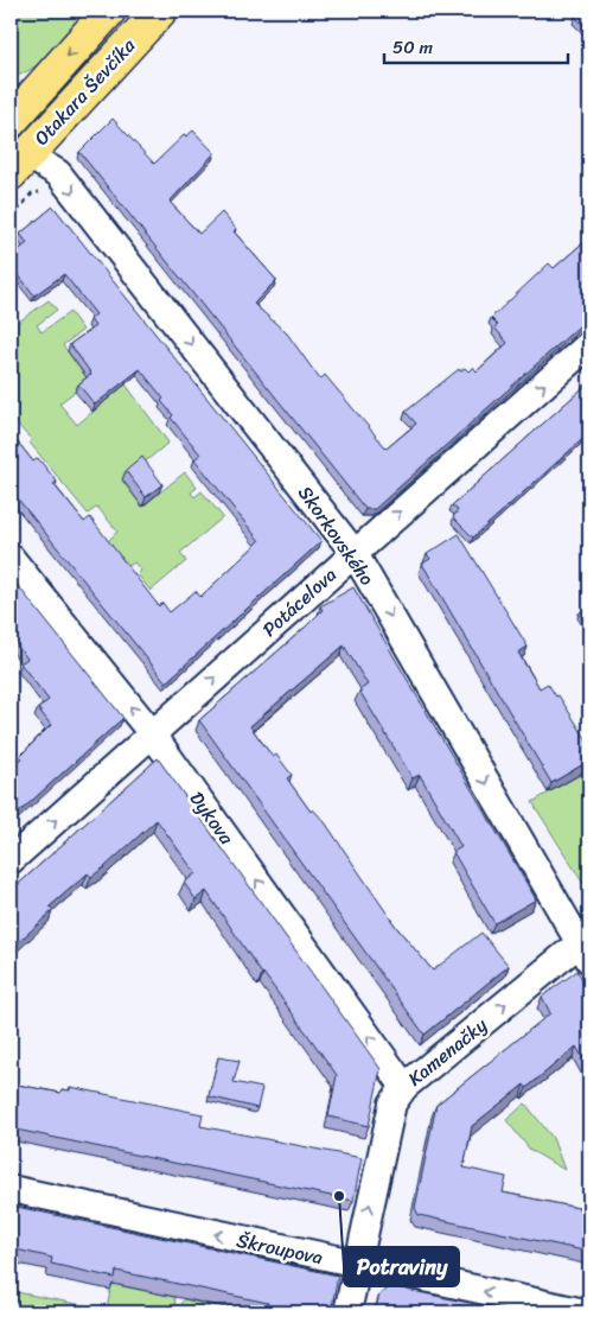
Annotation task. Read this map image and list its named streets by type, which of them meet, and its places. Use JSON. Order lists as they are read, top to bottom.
{
  "streets": {
    "main road": ["Otakara Ševčíka"],
    "street": [
      "Skorkovského",
      "Potácelova",
      "Dykova",
      "Kamenačky",
      "Škroupova"
    ]
  },
  "crossings": [
    ["Otakara Ševčíka", "Skorkovského"],
    ["Skorkovského", "Potácelova"],
    ["Skorkovského", "Kamenačky"],
    ["Potácelova", "Dykova"],
    ["Dykova", "Kamenačky"],
    ["Kamenačky", "Škroupova"]
  ],
  "one_way": [
    "Skorkovského",
    "Potácelova",
    "Dykova",
    "Kamenačky",
    "Škroupova"
  ],
  "places": ["Potraviny"],
  "scale_bar": "50 m"
}
